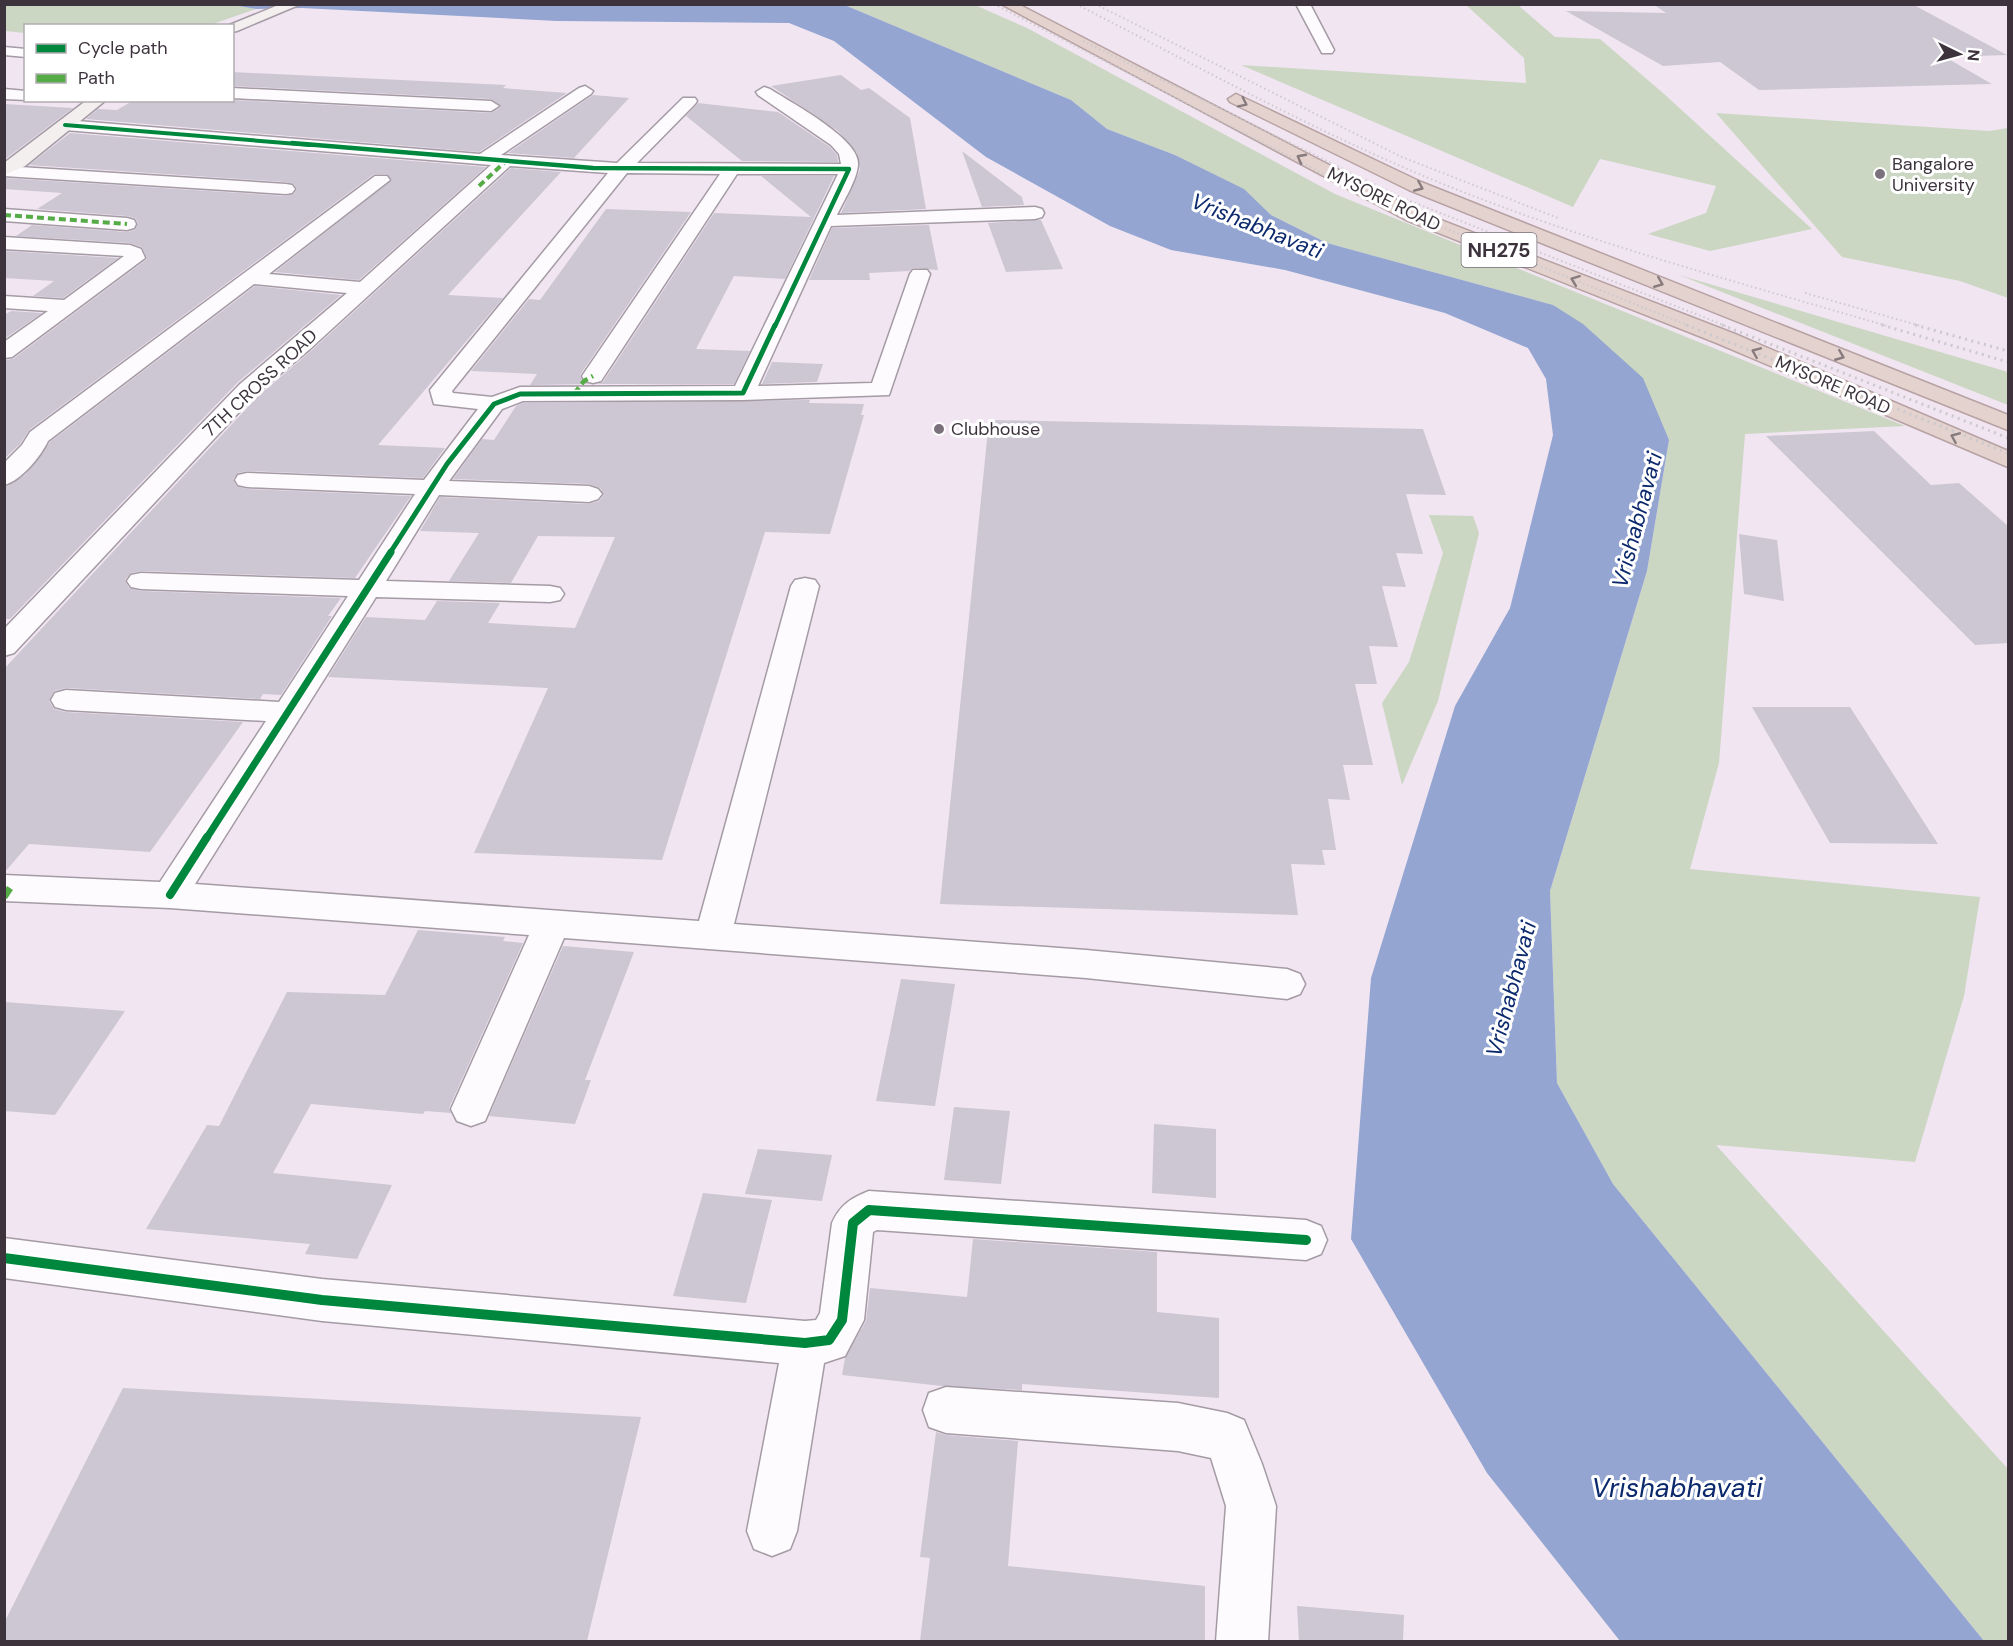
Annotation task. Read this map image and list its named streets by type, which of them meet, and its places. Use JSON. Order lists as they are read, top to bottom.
{
  "streets": {
    "highway": ["MYSORE ROAD", "NH275"],
    "street": ["7TH CROSS ROAD"]
  },
  "water": ["Vrishabhavati"],
  "places": ["Bangalore University", "Clubhouse"],
  "legend": ["Cycle path", "Path"],
  "north": "right"
}
